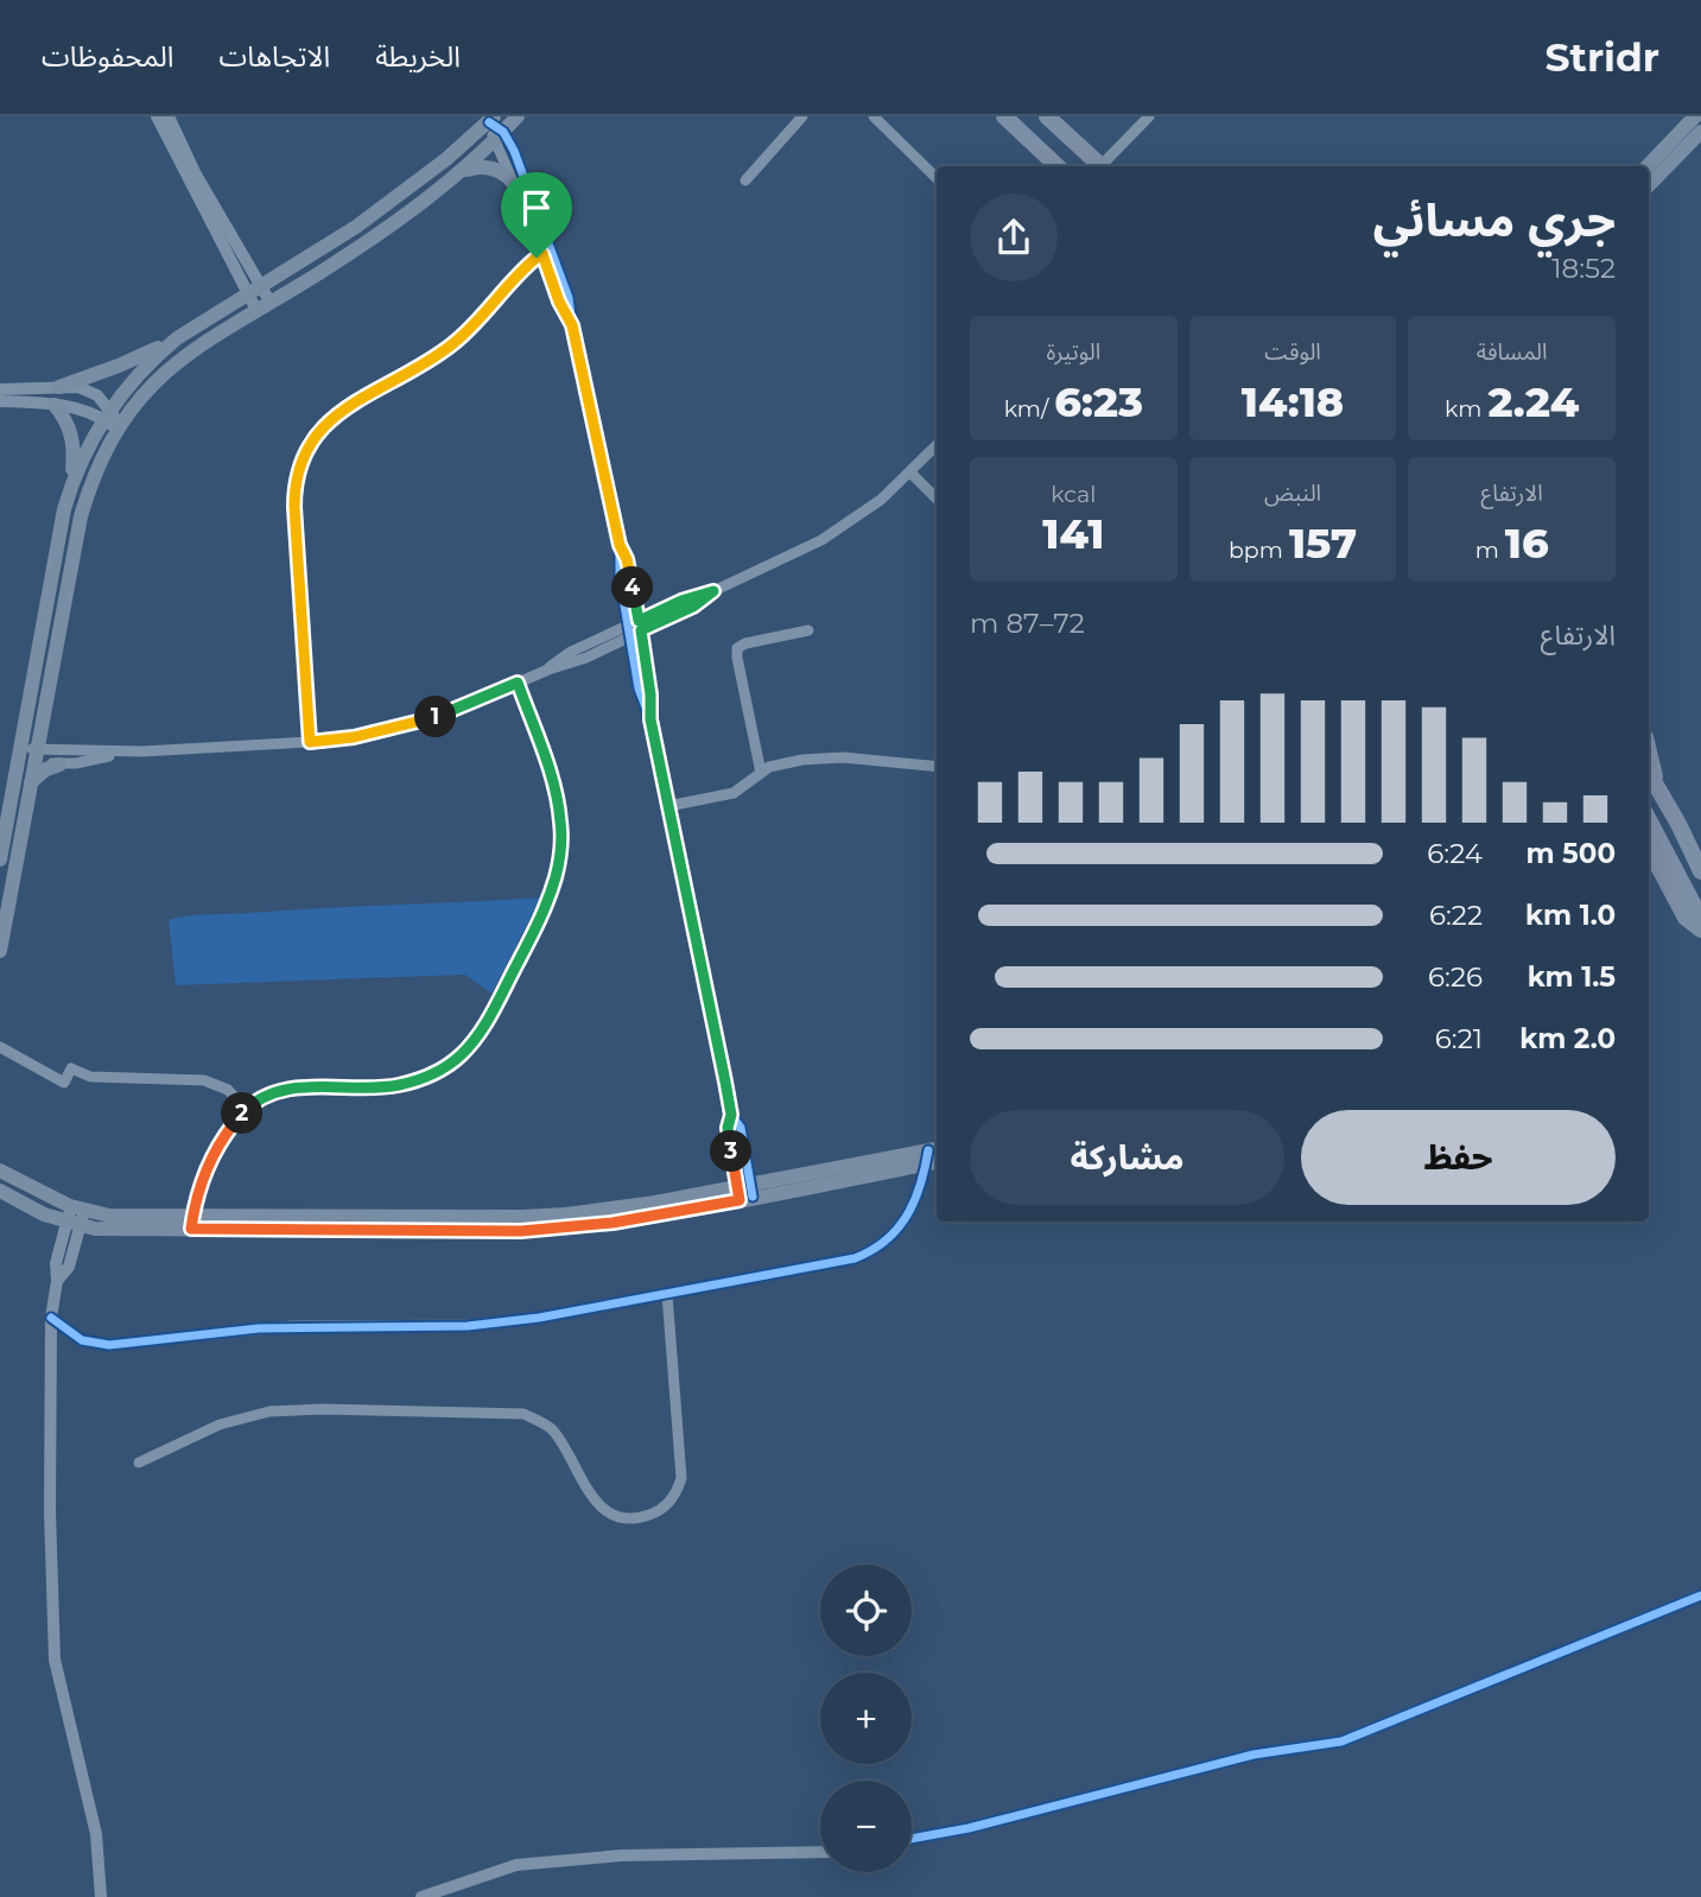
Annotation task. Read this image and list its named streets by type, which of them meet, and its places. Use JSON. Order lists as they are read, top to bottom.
{
  "page": {
    "header": "Stridr",
    "nav": ["الخريطة", "الاتجاهات", "المحفوظات"],
    "heading": ["جري مسائي", "18:52"],
    "stats": [
      ["المسافة", "2.24 km"],
      ["الوقت", "14:18"],
      ["الوتيرة", "6:23 /km"],
      ["الارتفاع", "16 m"],
      ["النبض", "157 bpm"],
      ["kcal", "141"]
    ],
    "pins": [
      "4",
      "1",
      "2",
      "3"
    ],
    "chart": ["الارتفاع", "72–87 m"],
    "list": [
      {
        "name": "500 m",
        "note": "6:24"
      },
      {
        "name": "1.0 km",
        "note": "6:22"
      },
      {
        "name": "1.5 km",
        "note": "6:26"
      },
      {
        "name": "2.0 km",
        "note": "6:21"
      }
    ],
    "buttons": ["حفظ", "مشاركة"],
    "map_buttons": ["+", "−"]
  }
}
